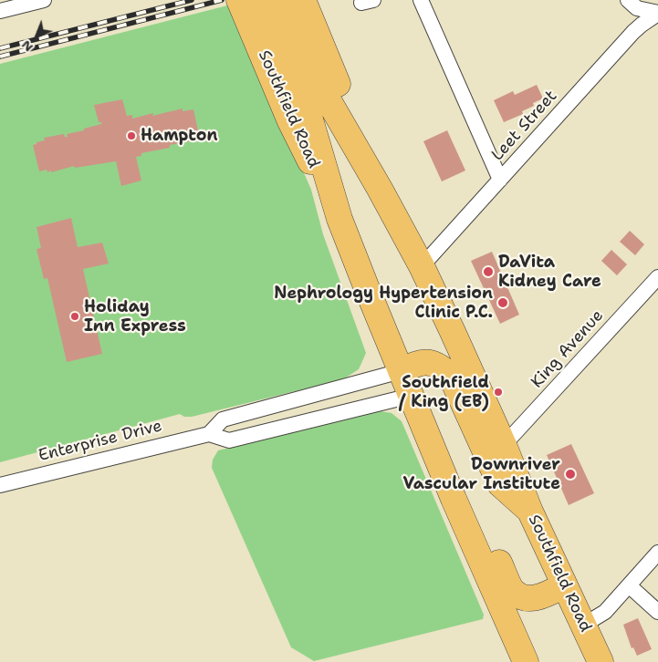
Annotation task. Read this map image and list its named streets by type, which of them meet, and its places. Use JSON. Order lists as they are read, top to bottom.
{
  "streets": {
    "highway": ["Southfield Road"],
    "street": ["Leet Street", "King Avenue", "Enterprise Drive"]
  },
  "crossings": [
    ["Southfield Road", "Leet Street"],
    ["Southfield Road", "King Avenue"],
    ["Southfield Road", "Enterprise Drive"]
  ],
  "places": [
    "Hampton",
    "DaVita Kidney Care",
    "Nephrology Hypertension Clinic P.C.",
    "Holiday Inn Express",
    "Southfield / King (EB)",
    "Downriver Vascular Institute"
  ],
  "north": "bottom left"
}
